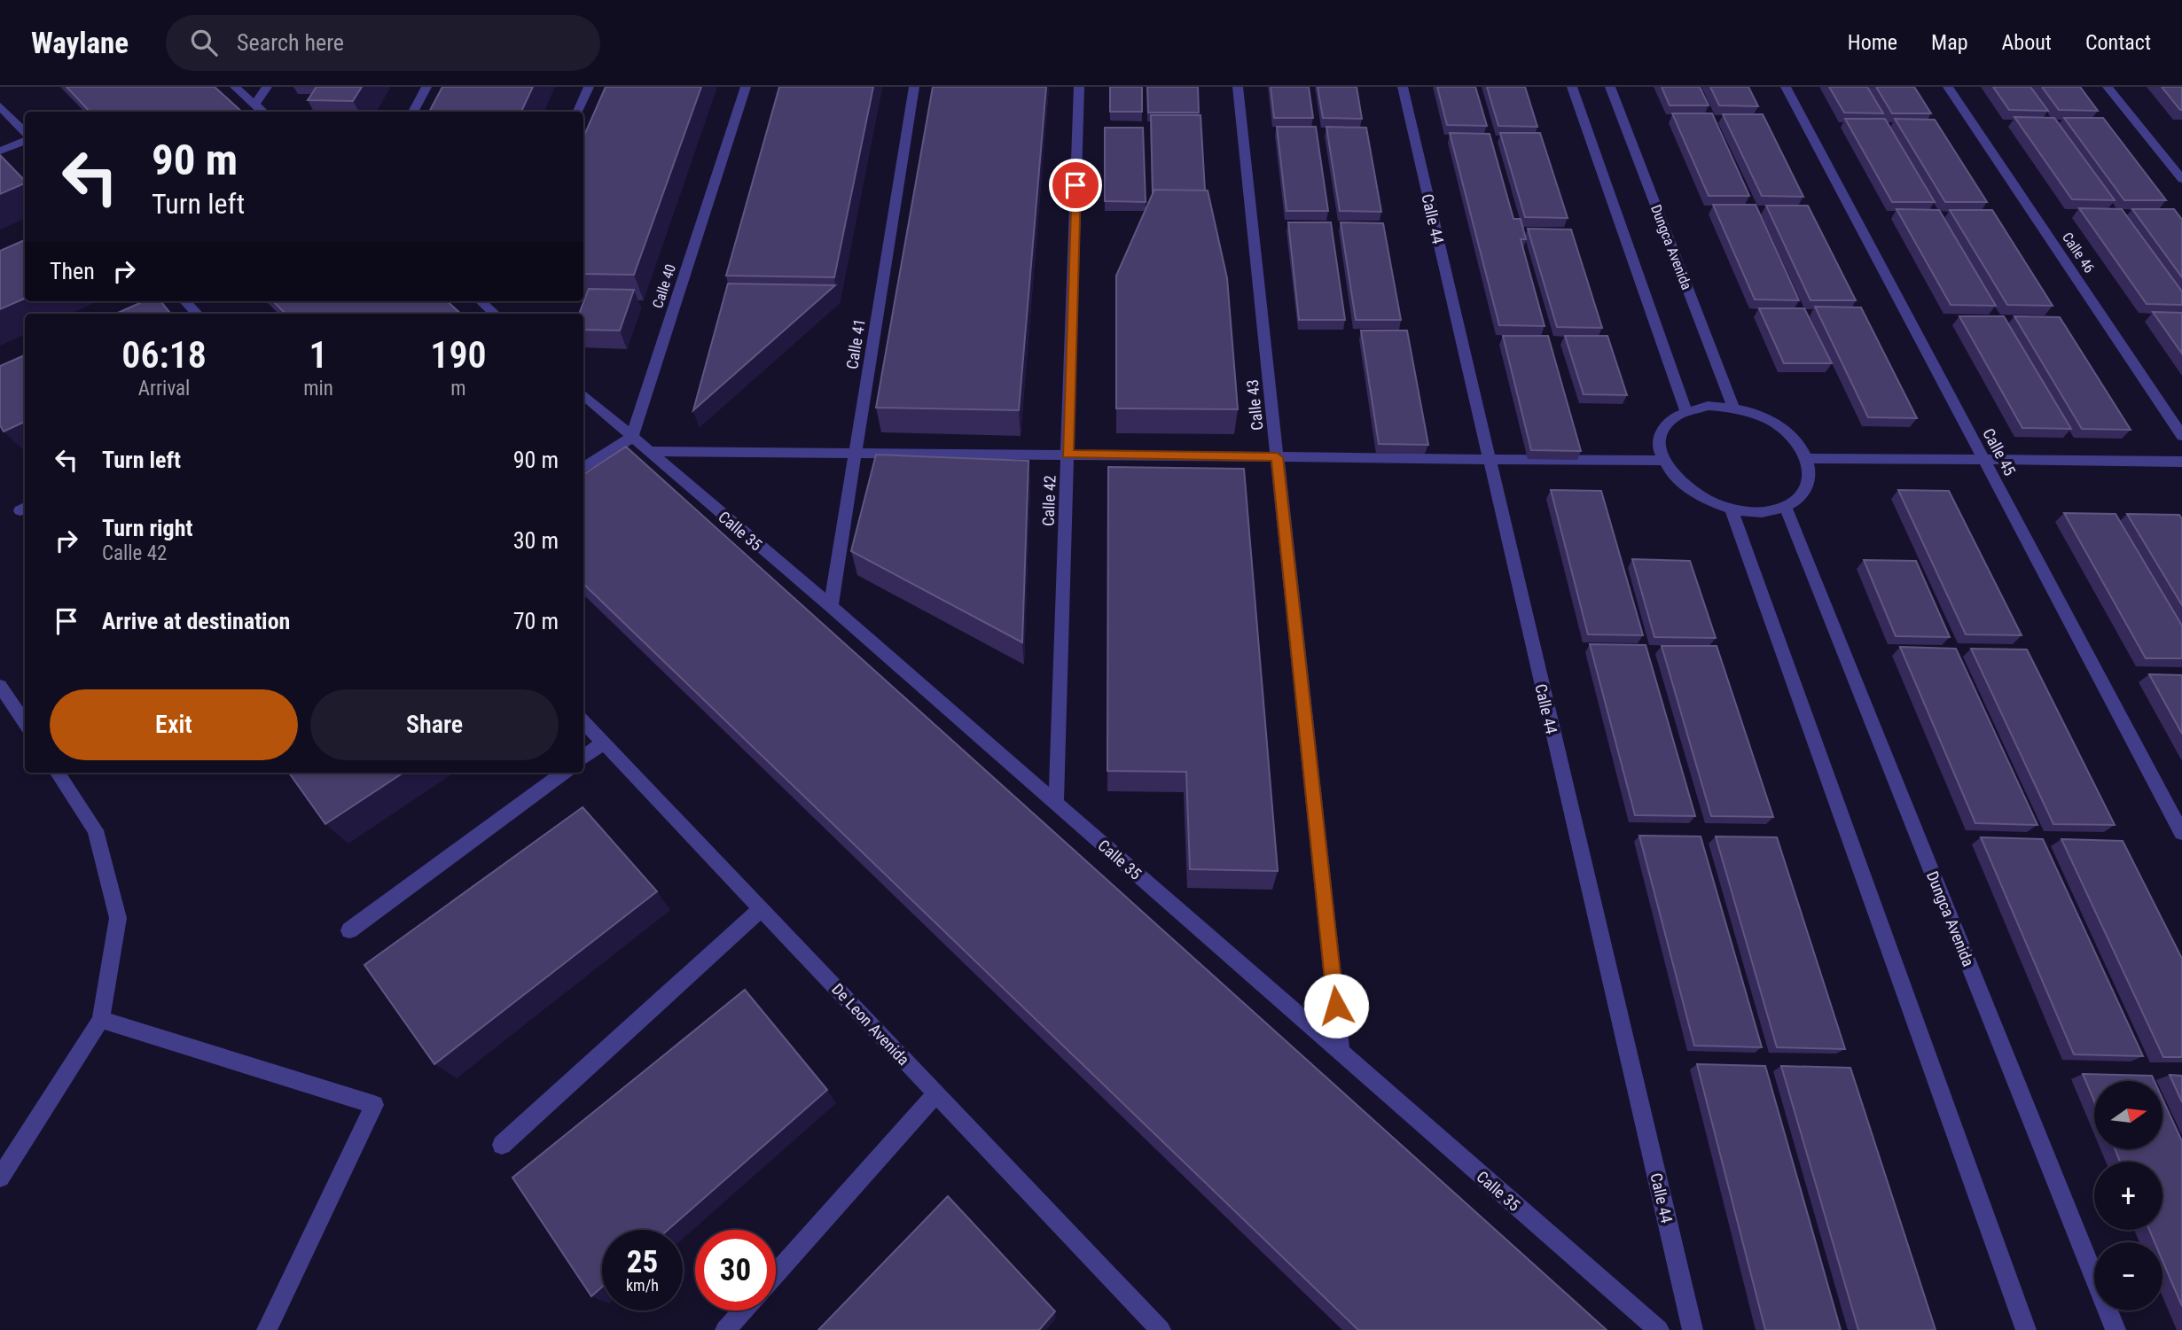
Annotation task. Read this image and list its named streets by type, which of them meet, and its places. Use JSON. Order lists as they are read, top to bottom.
{
  "streets": {
    "street": [
      "Calle 44",
      "Dungca Avenida",
      "Calle 46",
      "Calle 40",
      "Calle 41",
      "Calle 43",
      "Calle 45",
      "Calle 42",
      "Calle 35",
      "De Leon Avenida"
    ]
  },
  "crossings": [
    ["Calle 40", "Calle 35"],
    ["Calle 41", "Calle 35"],
    ["Calle 43", "Calle 35"],
    ["Calle 42", "Calle 35"]
  ],
  "north": "right",
  "page": {
    "header": "Waylane",
    "search": "Search here",
    "nav": [
      "Home",
      "Map",
      "About",
      "Contact"
    ],
    "turn": ["90 m", "Turn left"],
    "then": "Then",
    "eta": [
      "06:18",
      "Arrival",
      "1",
      "min",
      "190",
      "m"
    ],
    "list": [
      {
        "name": "Turn left",
        "value": "90 m"
      },
      {
        "name": "Turn right",
        "note": "Calle 42",
        "value": "30 m"
      },
      {
        "name": "Arrive at destination",
        "value": "70 m"
      }
    ],
    "buttons": ["Exit", "Share"],
    "map_buttons": ["+", "−"],
    "speed": "25 km/h",
    "limit": "30"
  }
}
